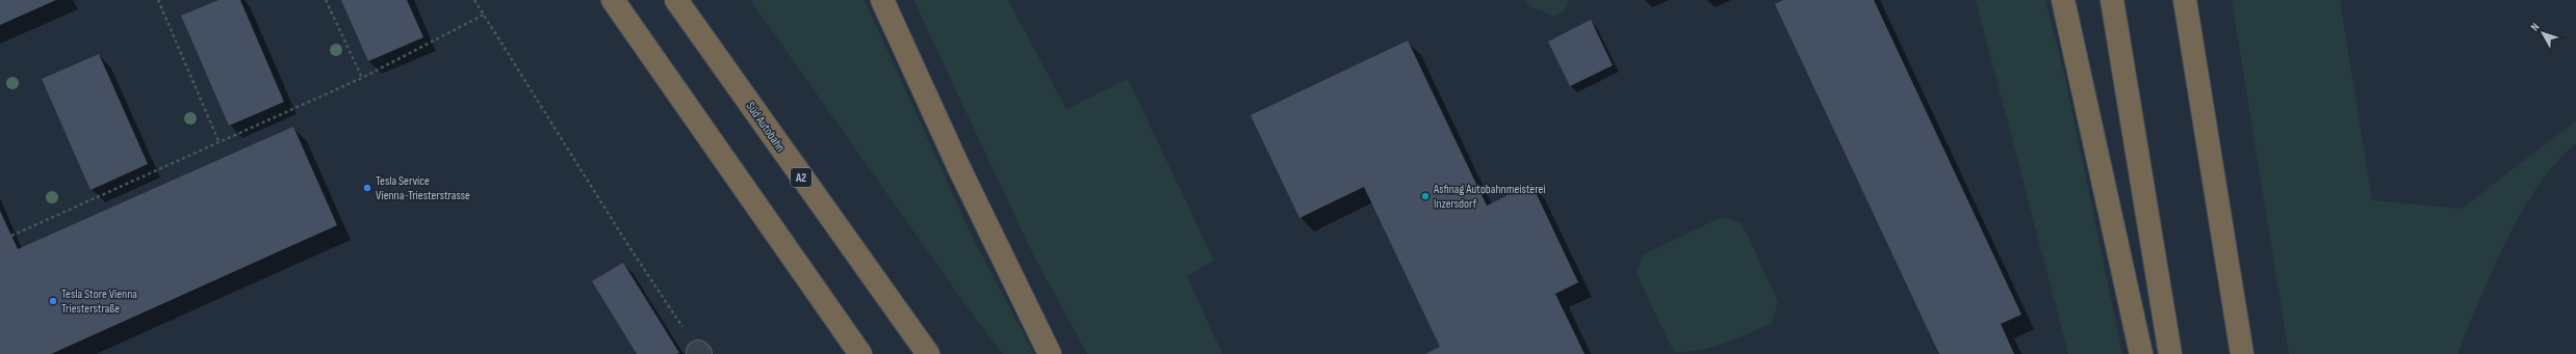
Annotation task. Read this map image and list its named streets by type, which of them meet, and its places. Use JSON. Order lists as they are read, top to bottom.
{
  "streets": {
    "highway": ["Süd Autobahn", "A2"]
  },
  "places": ["Tesla Service Vienna-Triesterstrasse", "Asfinag Autobahnmeisterei Inzersdorf", "Tesla Store Vienna Triesterstraße"],
  "north": "top left"
}
